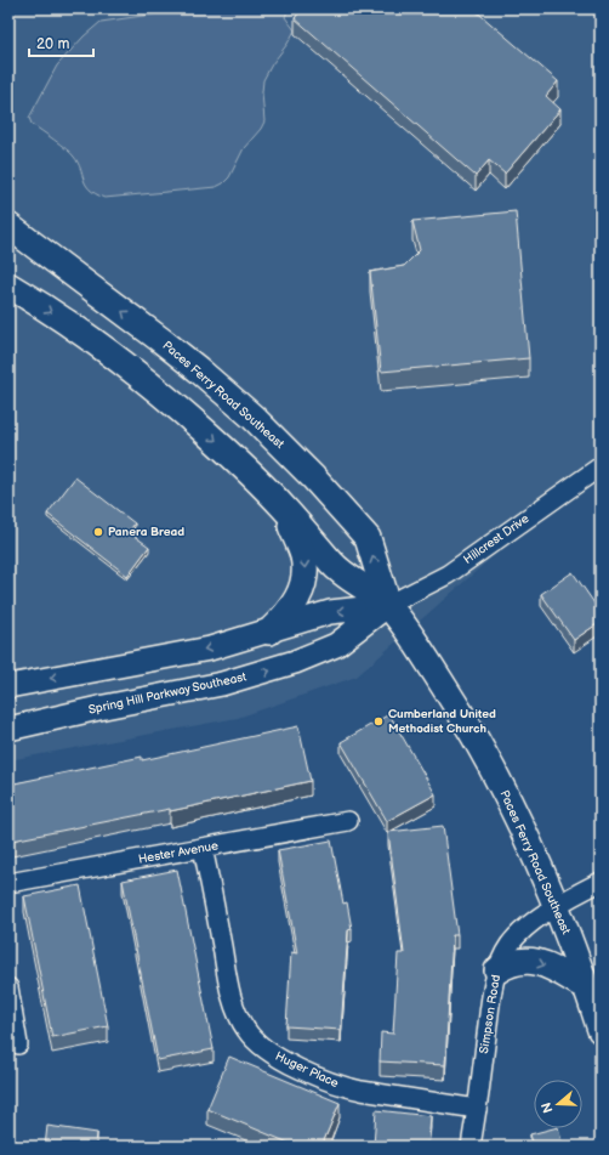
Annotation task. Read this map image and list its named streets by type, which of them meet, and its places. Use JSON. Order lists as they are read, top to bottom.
{
  "streets": {
    "main road": ["Paces Ferry Road Southeast"],
    "street": [
      "Hillcrest Drive",
      "Spring Hill Parkway Southeast",
      "Hester Avenue",
      "Simpson Road",
      "Huger Place"
    ]
  },
  "crossings": [
    ["Paces Ferry Road Southeast", "Hillcrest Drive"],
    ["Paces Ferry Road Southeast", "Spring Hill Parkway Southeast"],
    ["Paces Ferry Road Southeast", "Simpson Road"],
    ["Hillcrest Drive", "Spring Hill Parkway Southeast"],
    ["Hester Avenue", "Huger Place"],
    ["Simpson Road", "Huger Place"]
  ],
  "places": ["Panera Bread", "Cumberland United Methodist Church"],
  "scale_bar": "20 m",
  "north": "left"
}
